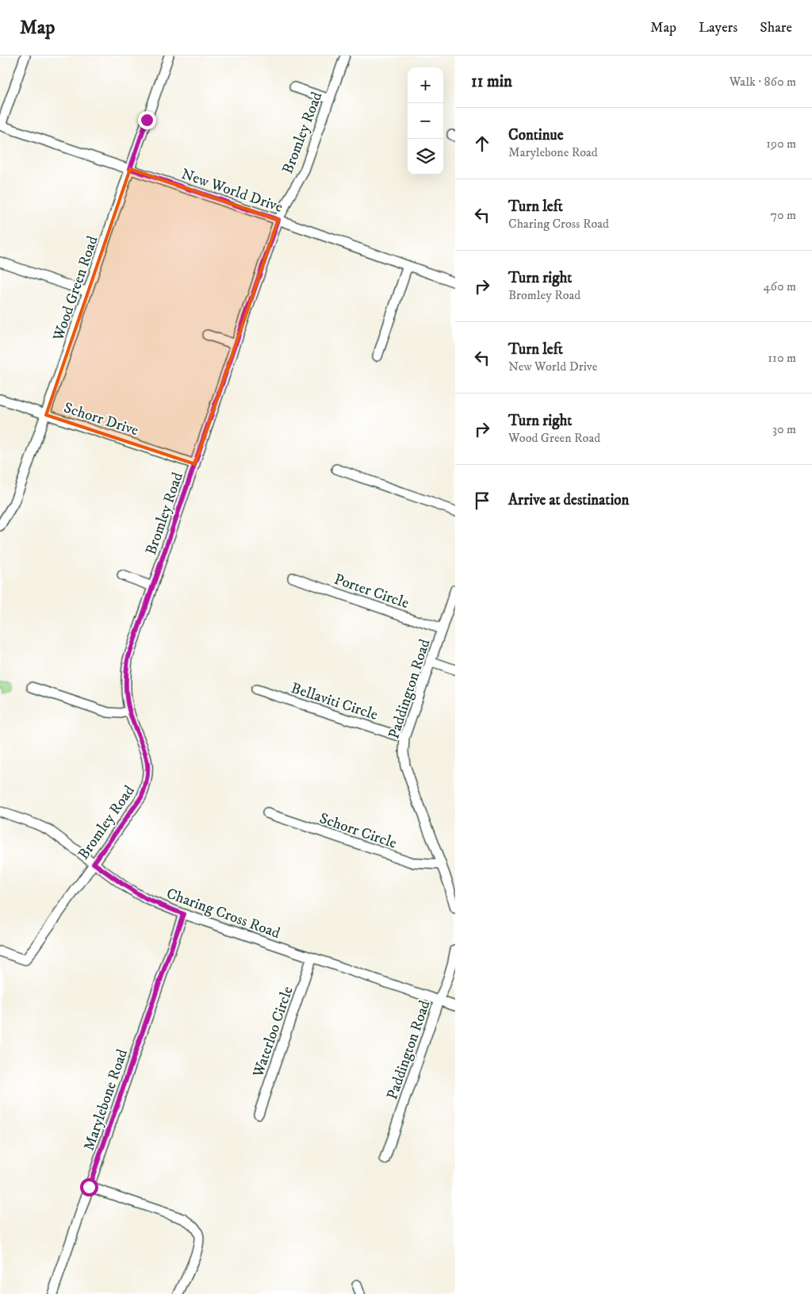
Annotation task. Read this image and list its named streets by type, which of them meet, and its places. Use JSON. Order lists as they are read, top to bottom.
{
  "streets": {
    "street": [
      "Bromley Road",
      "New World Drive",
      "Wood Green Road",
      "Schorr Drive",
      "Porter Circle",
      "Paddington Road",
      "Bellaviti Circle",
      "Schorr Circle",
      "Charing Cross Road",
      "Waterloo Circle",
      "Marylebone Road"
    ]
  },
  "crossings": [
    ["Bromley Road", "New World Drive"],
    ["Bromley Road", "Schorr Drive"],
    ["Bromley Road", "Charing Cross Road"],
    ["New World Drive", "Wood Green Road"],
    ["Wood Green Road", "Schorr Drive"],
    ["Porter Circle", "Paddington Road"],
    ["Paddington Road", "Bellaviti Circle"],
    ["Paddington Road", "Schorr Circle"],
    ["Paddington Road", "Charing Cross Road"],
    ["Charing Cross Road", "Waterloo Circle"],
    ["Charing Cross Road", "Marylebone Road"]
  ],
  "page": {
    "header": "Map",
    "nav": ["Map", "Layers", "Share"],
    "heading": ["11 min", "Walk · 860 m"],
    "map_buttons": ["+", "−"],
    "list": [
      ["Continue", "Marylebone Road", "190 m"],
      ["Turn left", "Charing Cross Road", "70 m"],
      ["Turn right", "Bromley Road", "460 m"],
      ["Turn left", "New World Drive", "110 m"],
      ["Turn right", "Wood Green Road", "30 m"],
      "Arrive at destination"
    ]
  }
}
